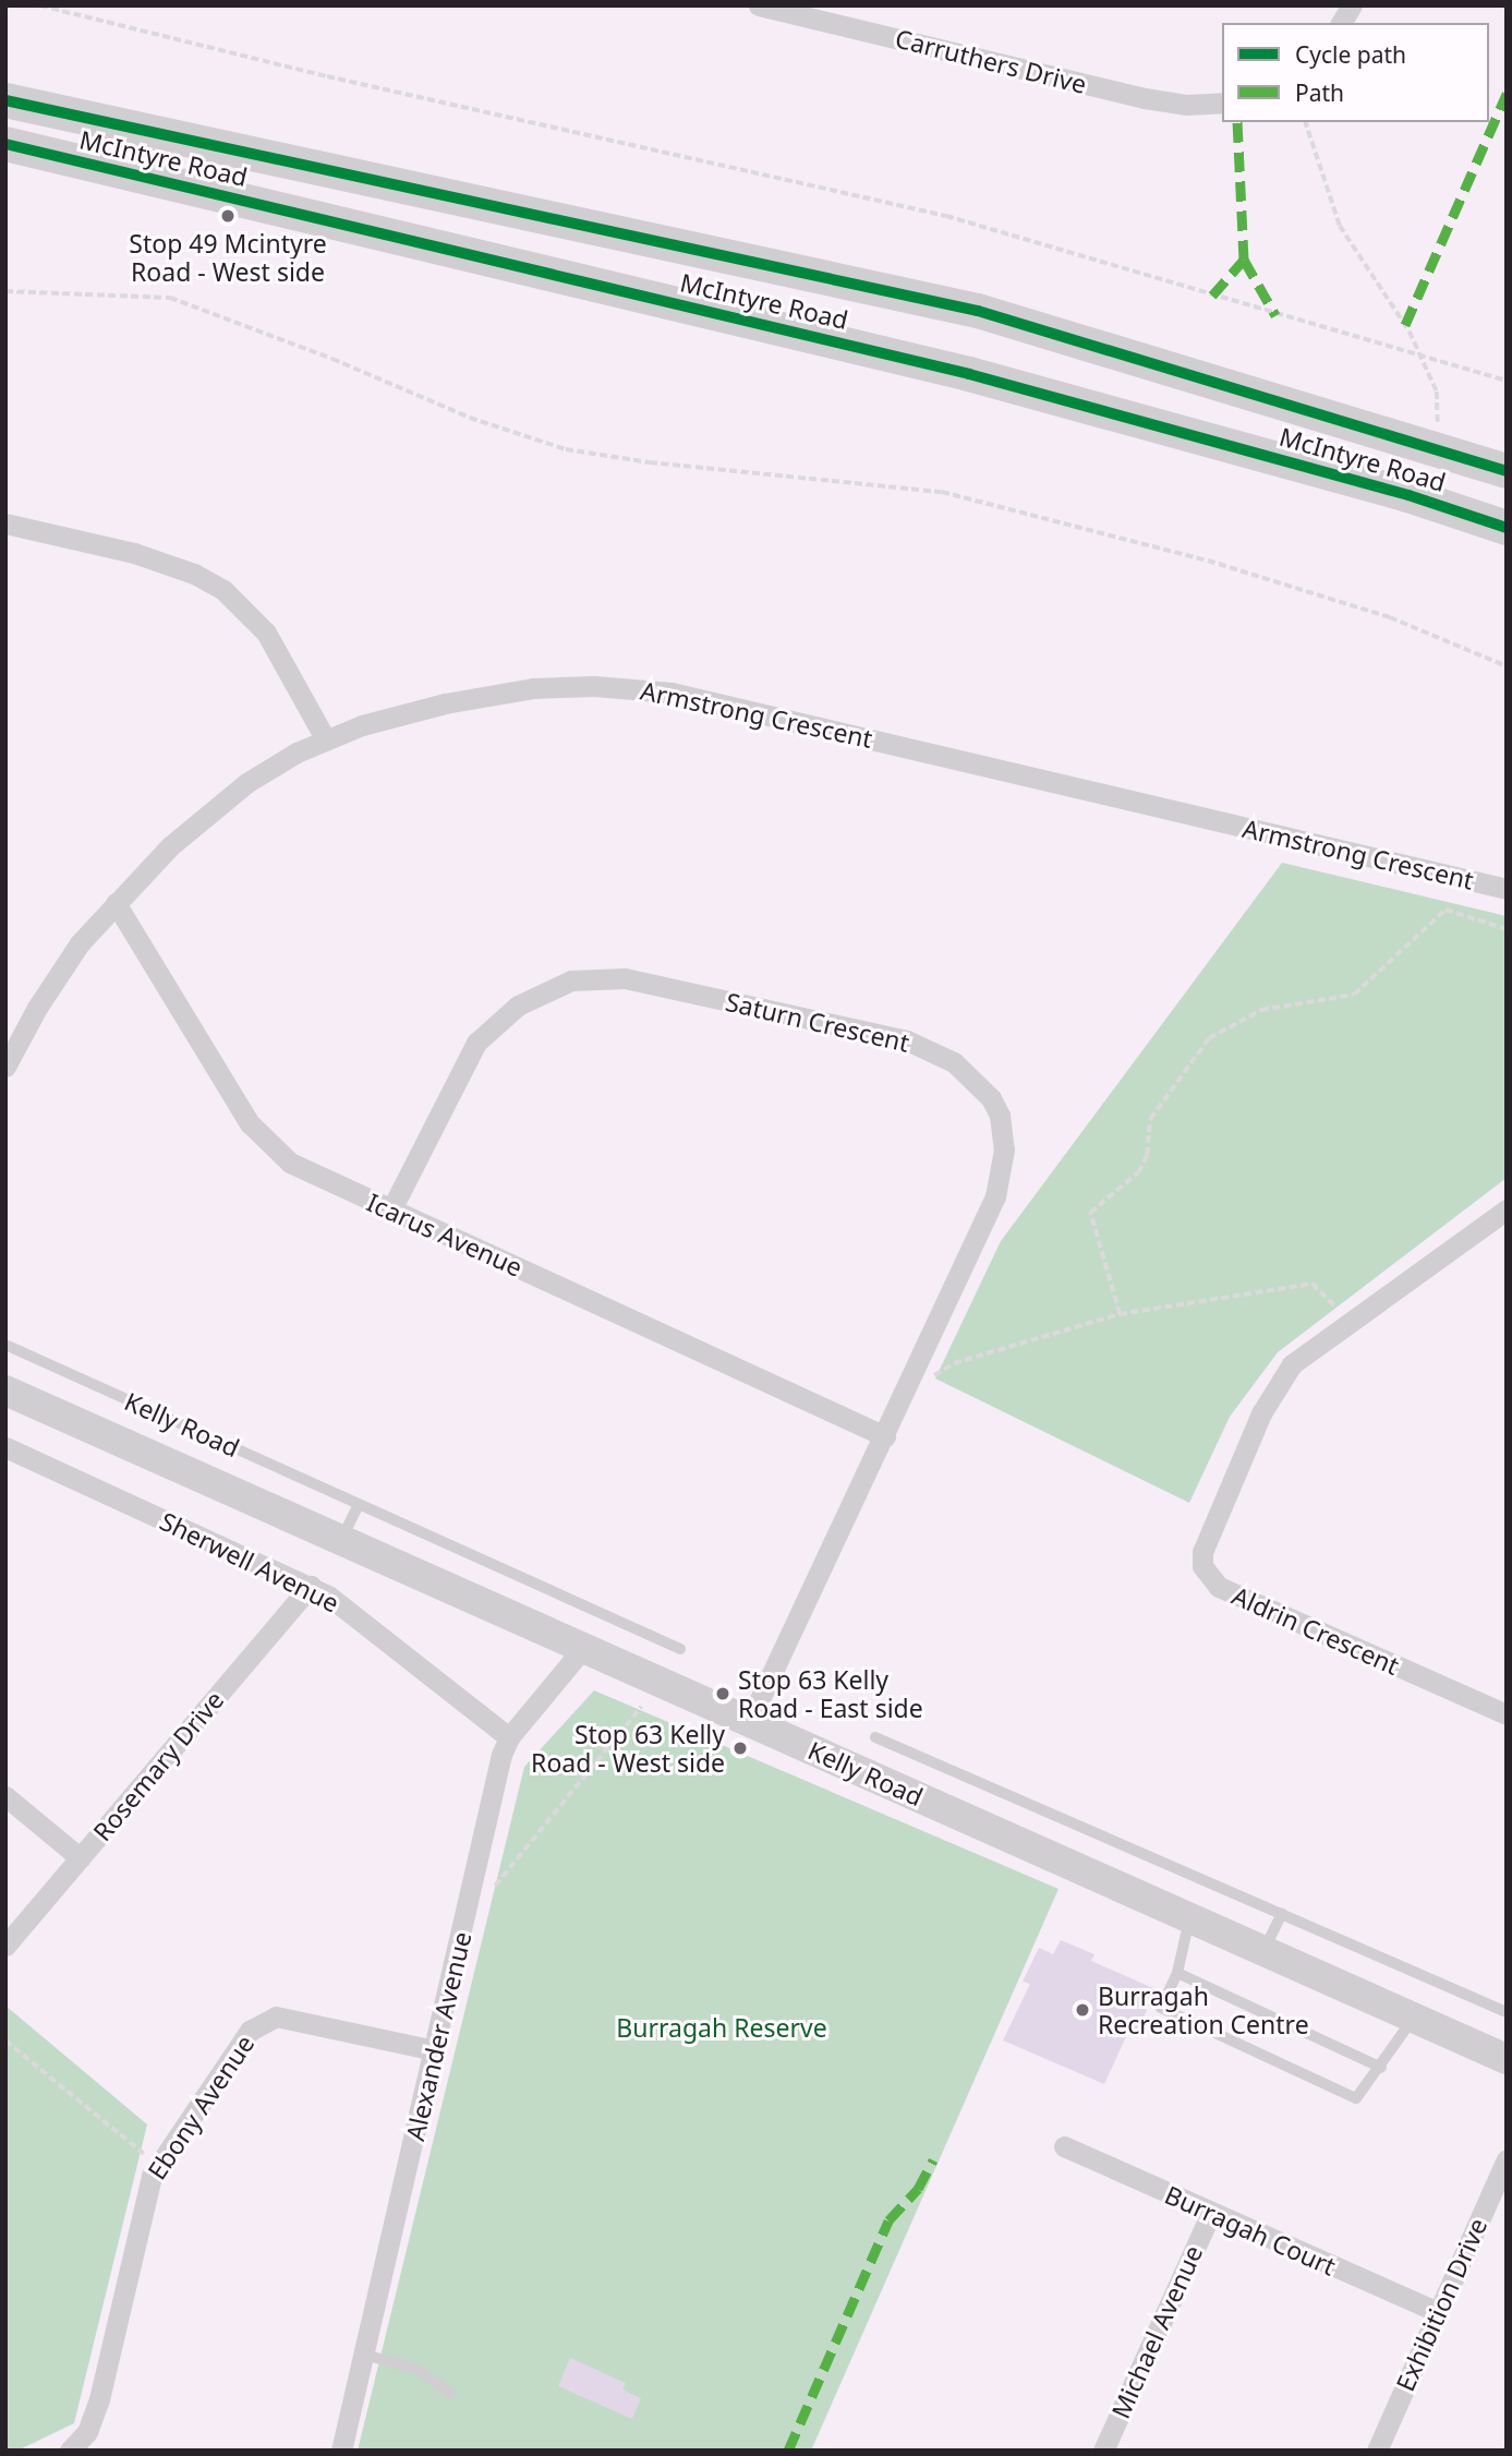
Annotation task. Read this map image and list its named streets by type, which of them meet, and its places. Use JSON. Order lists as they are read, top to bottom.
{
  "streets": {
    "main road": ["McIntyre Road"],
    "street": [
      "Carruthers Drive",
      "Armstrong Crescent",
      "Saturn Crescent",
      "Icarus Avenue",
      "Kelly Road",
      "Sherwell Avenue",
      "Aldrin Crescent",
      "Rosemary Drive",
      "Alexander Avenue",
      "Ebony Avenue",
      "Burragah Court",
      "Exhibition Drive",
      "Michael Avenue"
    ]
  },
  "crossings": [
    ["Armstrong Crescent", "Icarus Avenue"],
    ["Saturn Crescent", "Icarus Avenue"],
    ["Saturn Crescent", "Kelly Road"],
    ["Kelly Road", "Alexander Avenue"],
    ["Sherwell Avenue", "Rosemary Drive"],
    ["Sherwell Avenue", "Alexander Avenue"],
    ["Alexander Avenue", "Ebony Avenue"],
    ["Burragah Court", "Exhibition Drive"],
    ["Burragah Court", "Michael Avenue"]
  ],
  "parks": ["Burragah Reserve"],
  "places": [
    "Stop 49 Mcintyre Road - West side",
    "Stop 63 Kelly Road - East side",
    "Stop 63 Kelly Road - West side",
    "Burragah Recreation Centre"
  ],
  "legend": ["Cycle path", "Path"]
}
